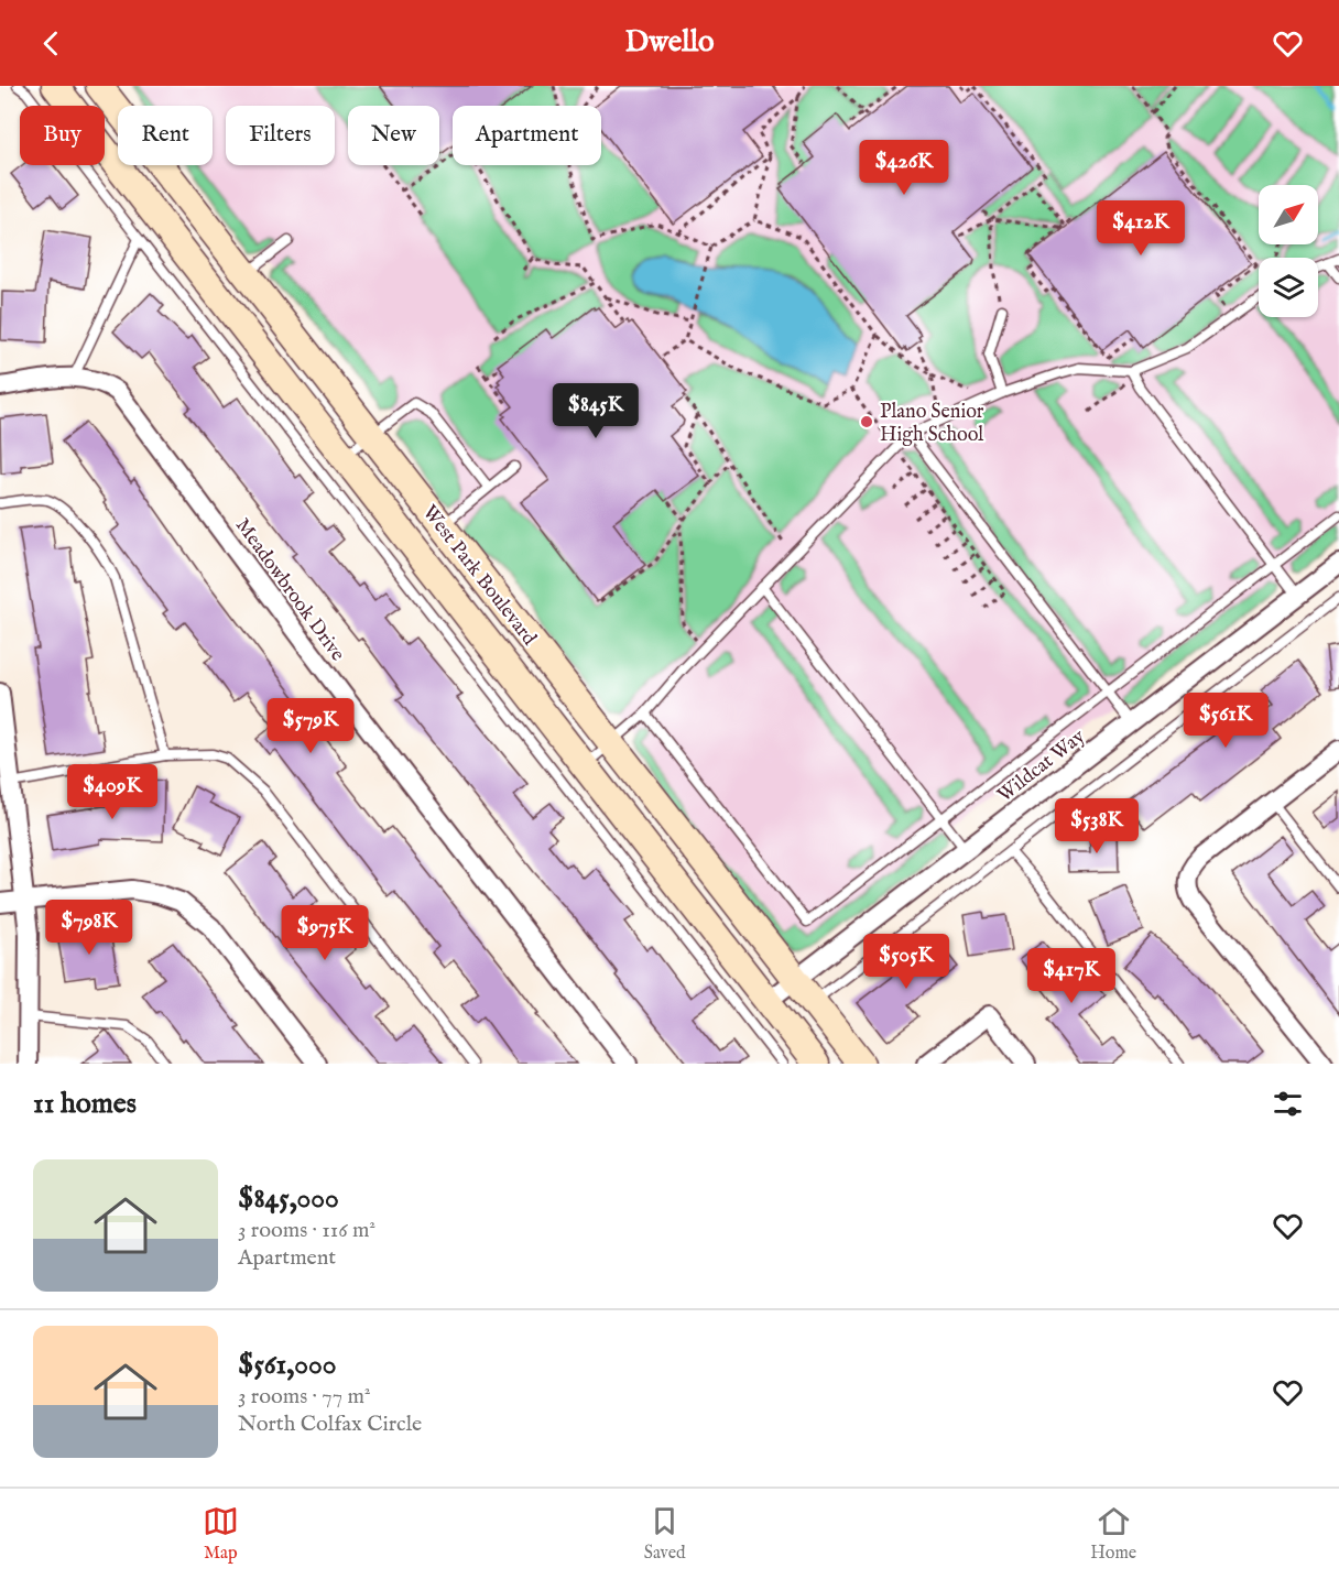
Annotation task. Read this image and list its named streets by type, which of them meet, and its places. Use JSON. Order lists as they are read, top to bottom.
{
  "streets": {
    "main road": ["West Park Boulevard"],
    "street": ["Meadowbrook Drive", "Wildcat Way"]
  },
  "crossings": [
    ["West Park Boulevard", "Wildcat Way"]
  ],
  "places": ["Plano Senior High School"],
  "north": "top right",
  "page": {
    "header": "Dwello",
    "chip": [
      "Buy",
      "Rent",
      "Filters",
      "New",
      "Apartment"
    ],
    "price": [
      "$426K",
      "$412K",
      "$845K",
      "$561K",
      "$579K",
      "$409K",
      "$538K",
      "$798K",
      "$975K",
      "$505K",
      "$417K"
    ],
    "heading": "11 homes",
    "list": [
      {
        "name": "$845,000",
        "note": "3 rooms · 116 m² · Apartment"
      },
      {
        "name": "$561,000",
        "note": "3 rooms · 77 m² · North Colfax Circle"
      }
    ],
    "tabs": ["Map", "Saved", "Home"]
  }
}
